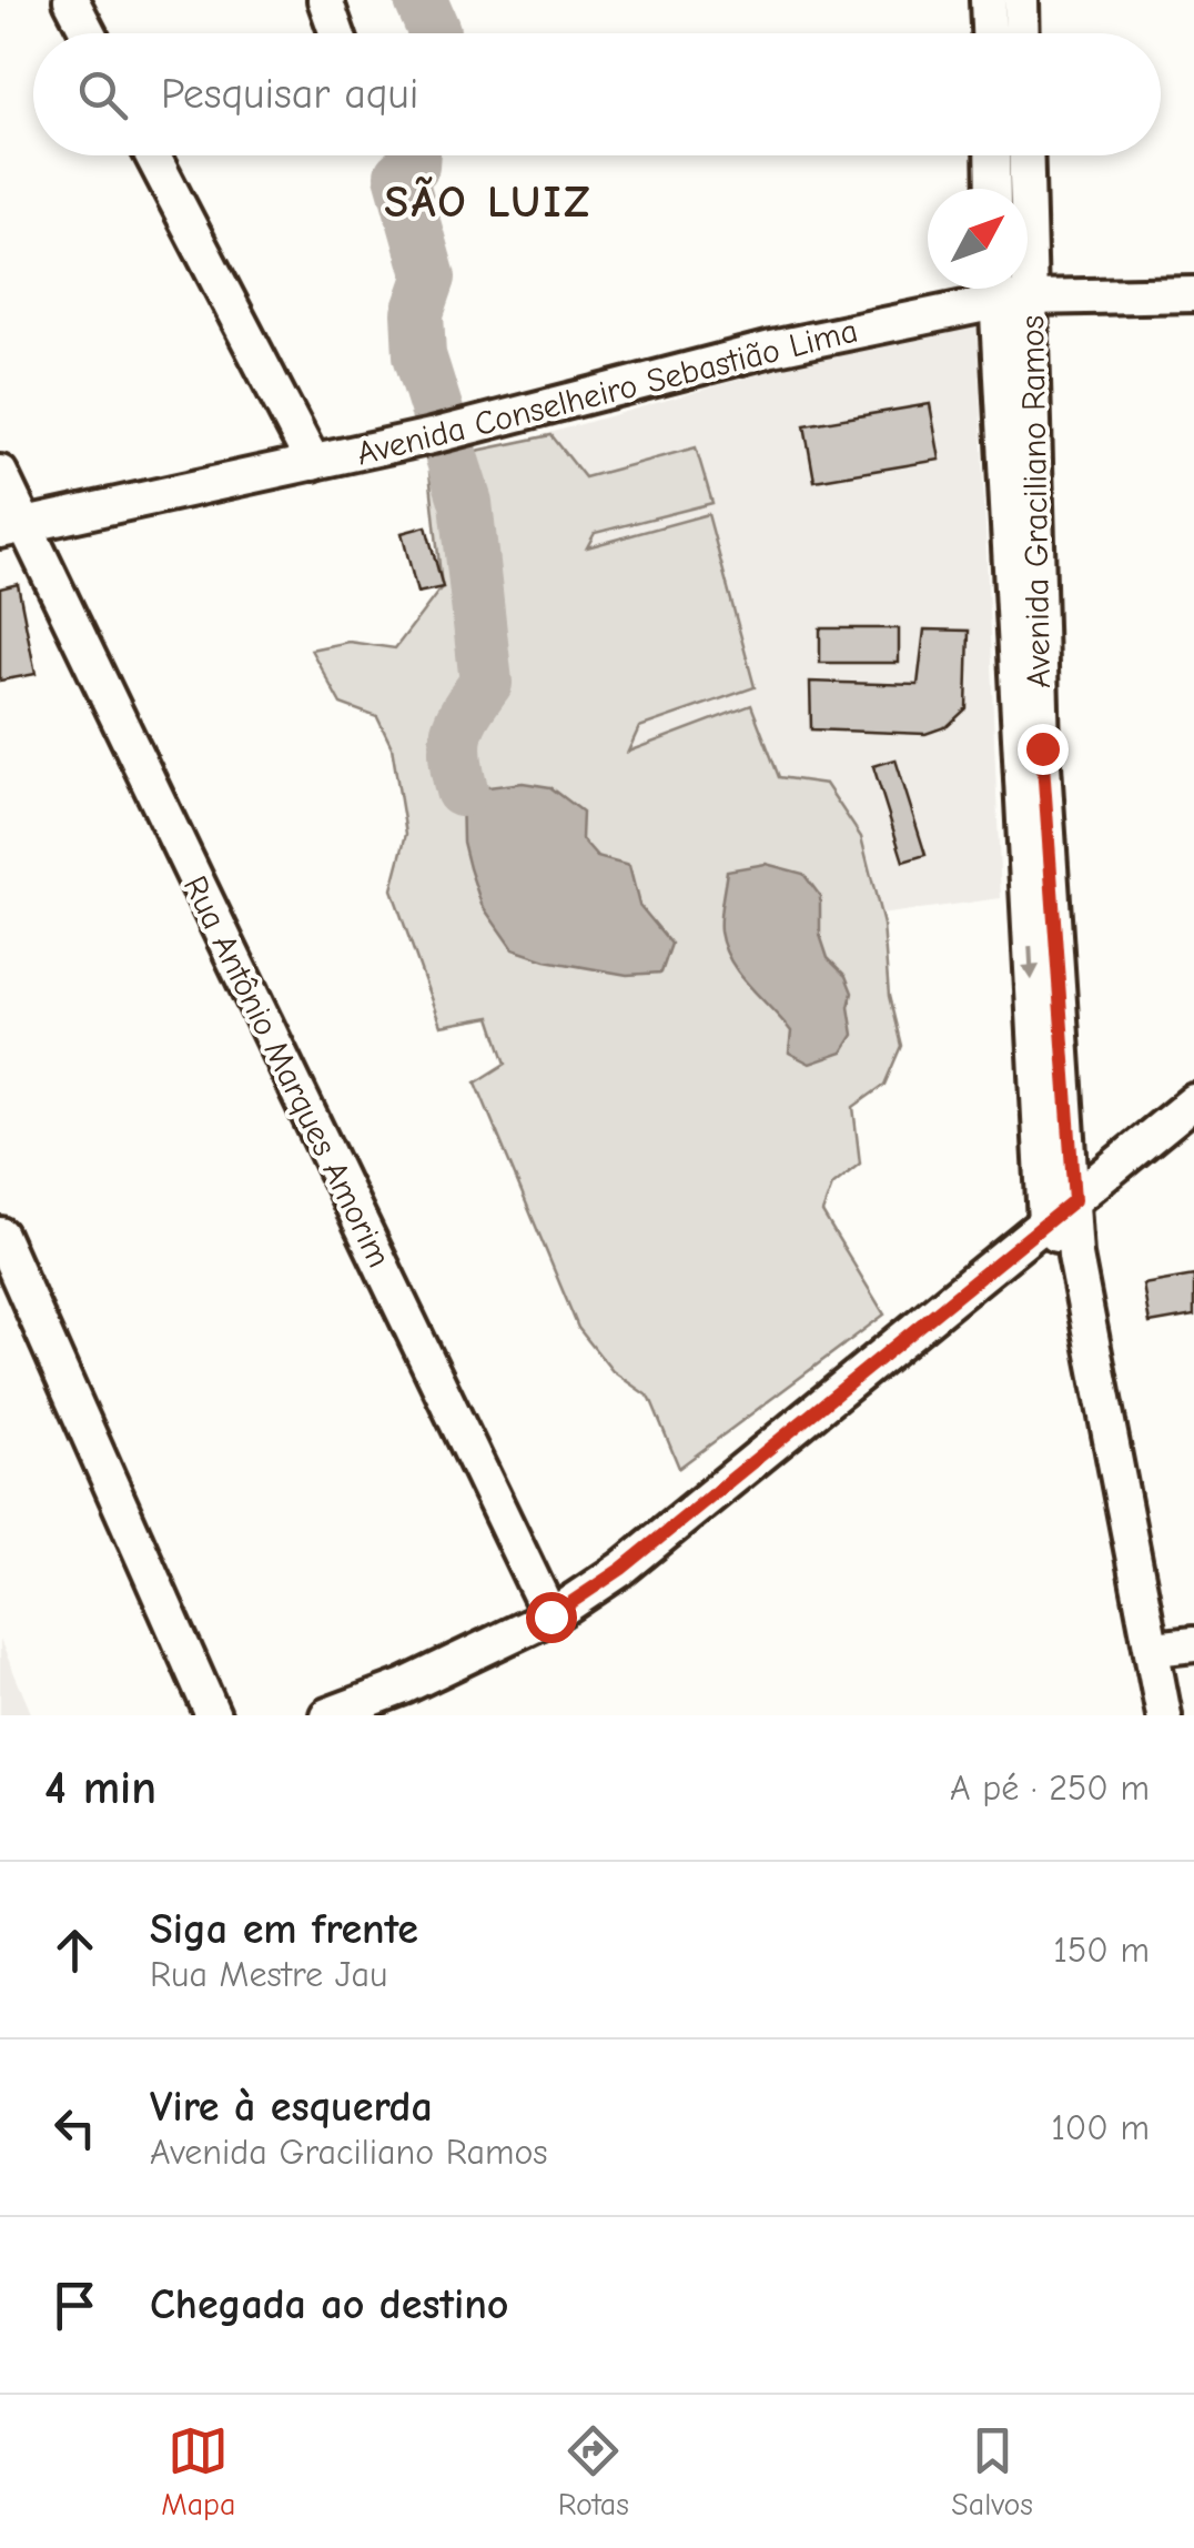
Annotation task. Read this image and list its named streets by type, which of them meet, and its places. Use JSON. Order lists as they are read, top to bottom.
{
  "streets": {
    "street": ["Avenida Conselheiro Sebastião Lima", "Avenida Graciliano Ramos", "Rua Antônio Marques Amorim"]
  },
  "crossings": [
    ["Avenida Conselheiro Sebastião Lima", "Avenida Graciliano Ramos"],
    ["Avenida Conselheiro Sebastião Lima", "Rua Antônio Marques Amorim"]
  ],
  "districts": ["SÃO LUIZ"],
  "north": "top right",
  "page": {
    "search": "Pesquisar aqui",
    "heading": ["4 min", "A pé · 250 m"],
    "list": [
      ["Siga em frente", "Rua Mestre Jau", "150 m"],
      ["Vire à esquerda", "Avenida Graciliano Ramos", "100 m"],
      "Chegada ao destino"
    ],
    "nav": ["Mapa", "Rotas", "Salvos"]
  }
}
